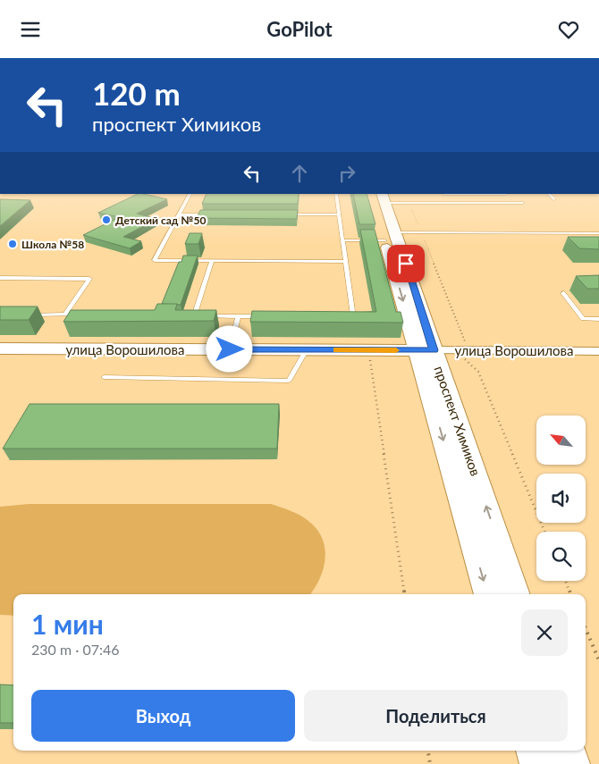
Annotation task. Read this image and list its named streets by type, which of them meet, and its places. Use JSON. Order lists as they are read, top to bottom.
{
  "streets": {
    "main road": ["улица Ворошилова", "проспект Химиков"]
  },
  "crossings": [
    ["улица Ворошилова", "проспект Химиков"]
  ],
  "places": ["Детский сад №50", "Школа №58"],
  "north": "top left",
  "page": {
    "header": "GoPilot",
    "turn": ["120 m", "проспект Химиков"],
    "heading": ["1 мин", "230 m · 07:46"],
    "buttons": ["Выход", "Поделиться"]
  }
}
